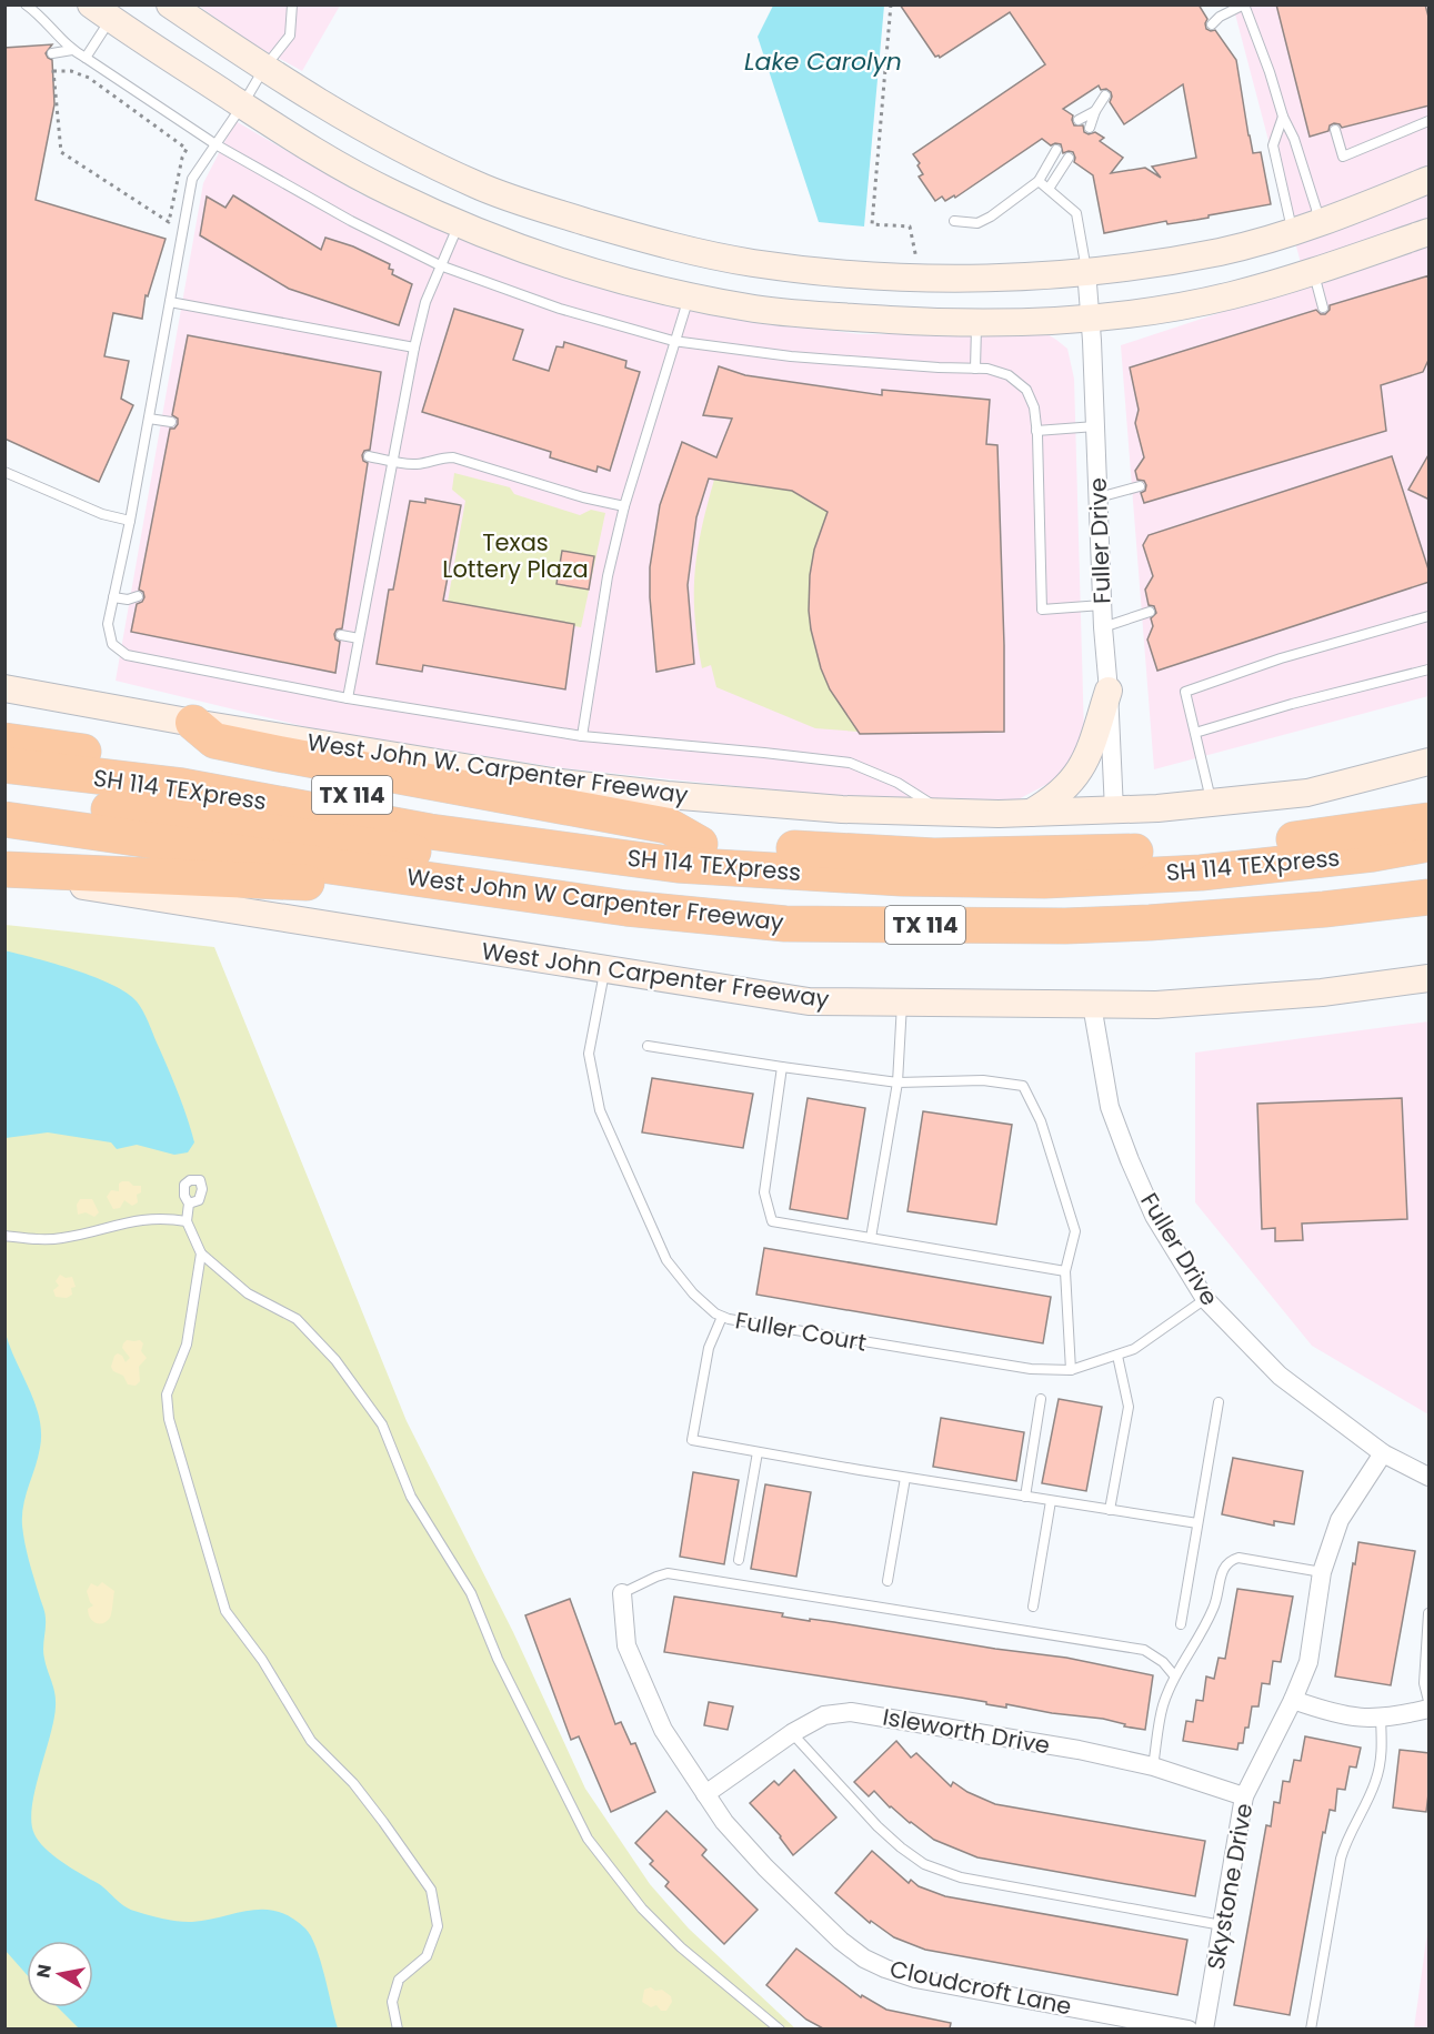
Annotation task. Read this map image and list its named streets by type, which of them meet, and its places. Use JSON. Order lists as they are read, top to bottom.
{
  "streets": {
    "highway": ["SH 114 TEXpress", "TX 114", "West John W Carpenter Freeway"],
    "main road": ["West John W. Carpenter Freeway", "West John Carpenter Freeway"],
    "street": [
      "Fuller Drive",
      "Isleworth Drive",
      "Skystone Drive",
      "Cloudcroft Lane"
    ],
    "lane": ["Fuller Court"]
  },
  "crossings": [
    ["Fuller Drive", "West John W. Carpenter Freeway"],
    ["Fuller Drive", "West John Carpenter Freeway"],
    ["Fuller Drive", "Fuller Court"],
    ["Fuller Drive", "Skystone Drive"],
    ["West John Carpenter Freeway", "Fuller Court"],
    ["Isleworth Drive", "Skystone Drive"],
    ["Isleworth Drive", "Cloudcroft Lane"]
  ],
  "water": ["Lake Carolyn"],
  "parks": ["Texas Lottery Plaza"],
  "north": "left"
}
